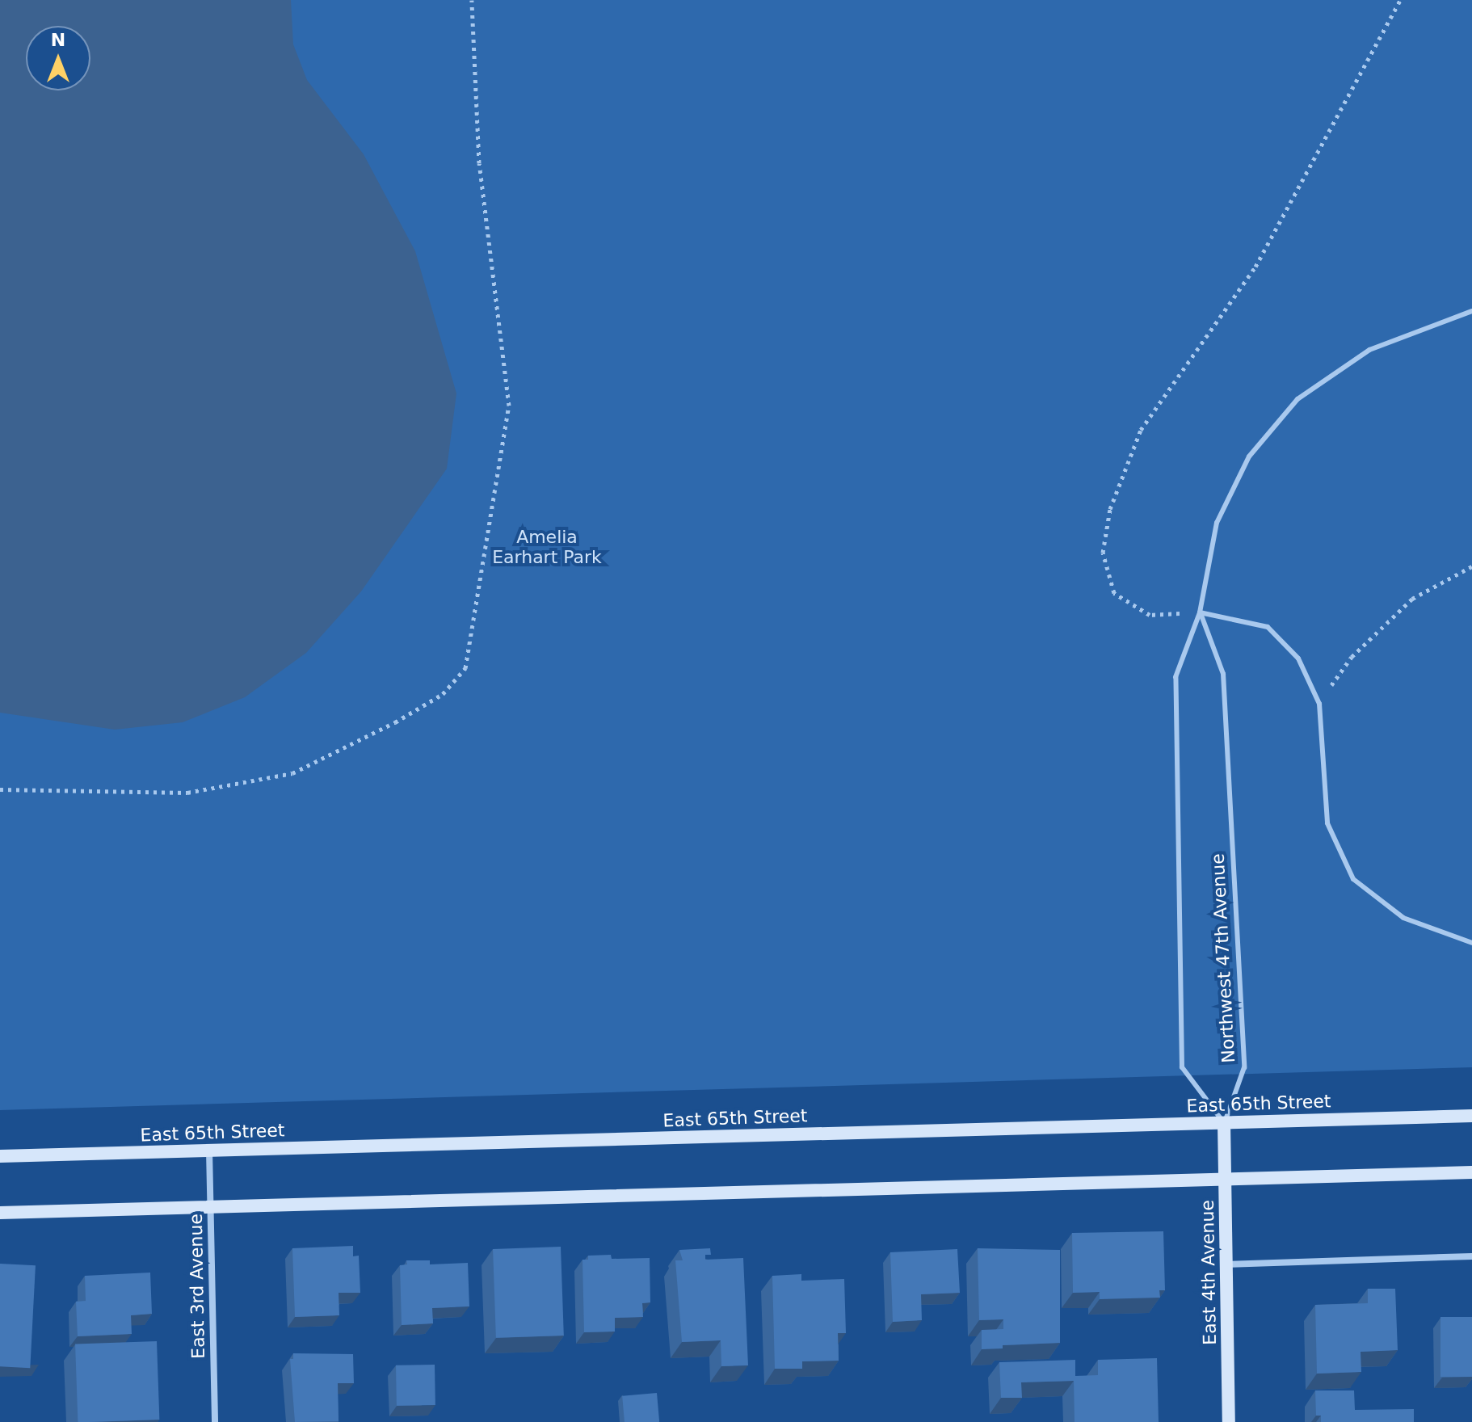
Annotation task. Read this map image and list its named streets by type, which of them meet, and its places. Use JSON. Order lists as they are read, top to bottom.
{
  "streets": {
    "main road": ["East 65th Street", "East 4th Avenue"],
    "street": ["East 3rd Avenue"],
    "lane": ["Northwest 47th Avenue"]
  },
  "crossings": [
    ["Northwest 47th Avenue", "East 65th Street"],
    ["Northwest 47th Avenue", "East 4th Avenue"],
    ["East 65th Street", "East 4th Avenue"],
    ["East 65th Street", "East 3rd Avenue"]
  ],
  "parks": ["Amelia Earhart Park"],
  "north": "top"
}
